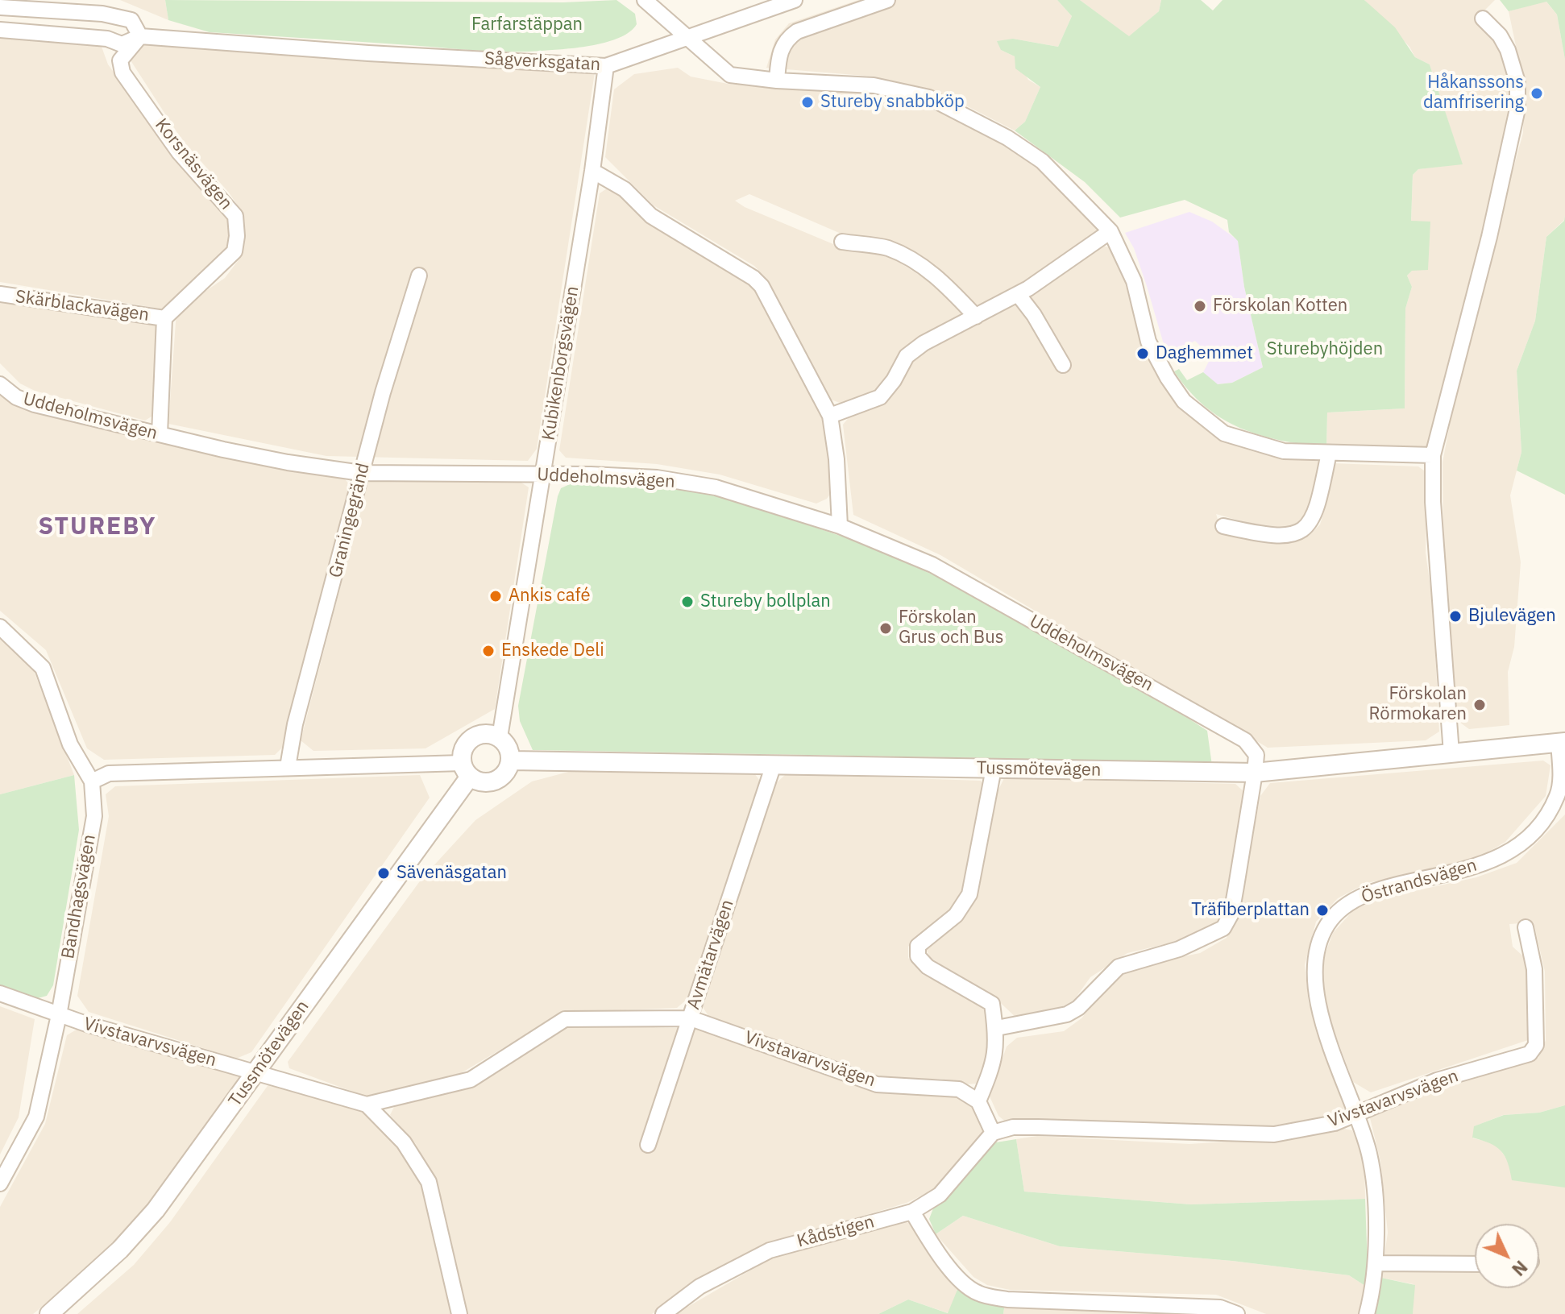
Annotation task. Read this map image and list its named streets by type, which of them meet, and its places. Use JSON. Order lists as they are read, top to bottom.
{
  "streets": {
    "street": [
      "Sågverksgatan",
      "Korsnäsvägen",
      "Skärblackavägen",
      "Kubikenborgsvägen",
      "Uddeholmsvägen",
      "Graningegränd",
      "Tussmötevägen",
      "Östrandsvägen",
      "Bandhagsvägen",
      "Avmätarvägen",
      "Vivstavarvsvägen",
      "Kådstigen"
    ]
  },
  "crossings": [
    ["Sågverksgatan", "Korsnäsvägen"],
    ["Sågverksgatan", "Kubikenborgsvägen"],
    ["Korsnäsvägen", "Skärblackavägen"],
    ["Kubikenborgsvägen", "Uddeholmsvägen"],
    ["Kubikenborgsvägen", "Tussmötevägen"],
    ["Uddeholmsvägen", "Graningegränd"],
    ["Uddeholmsvägen", "Tussmötevägen"],
    ["Tussmötevägen", "Östrandsvägen"],
    ["Tussmötevägen", "Avmätarvägen"],
    ["Tussmötevägen", "Vivstavarvsvägen"],
    ["Östrandsvägen", "Vivstavarvsvägen"],
    ["Bandhagsvägen", "Vivstavarvsvägen"],
    ["Avmätarvägen", "Vivstavarvsvägen"],
    ["Vivstavarvsvägen", "Kådstigen"]
  ],
  "districts": ["STUREBY"],
  "parks": ["Farfarstäppan", "Sturebyhöjden"],
  "places": [
    "Håkanssons damfrisering",
    "Stureby snabbköp",
    "Förskolan Kotten",
    "Daghemmet",
    "Ankis café",
    "Stureby bollplan",
    "Bjulevägen",
    "Förskolan Grus och Bus",
    "Enskede Deli",
    "Förskolan Rörmokaren",
    "Sävenäsgatan",
    "Träfiberplattan"
  ],
  "north": "bottom right"
}
